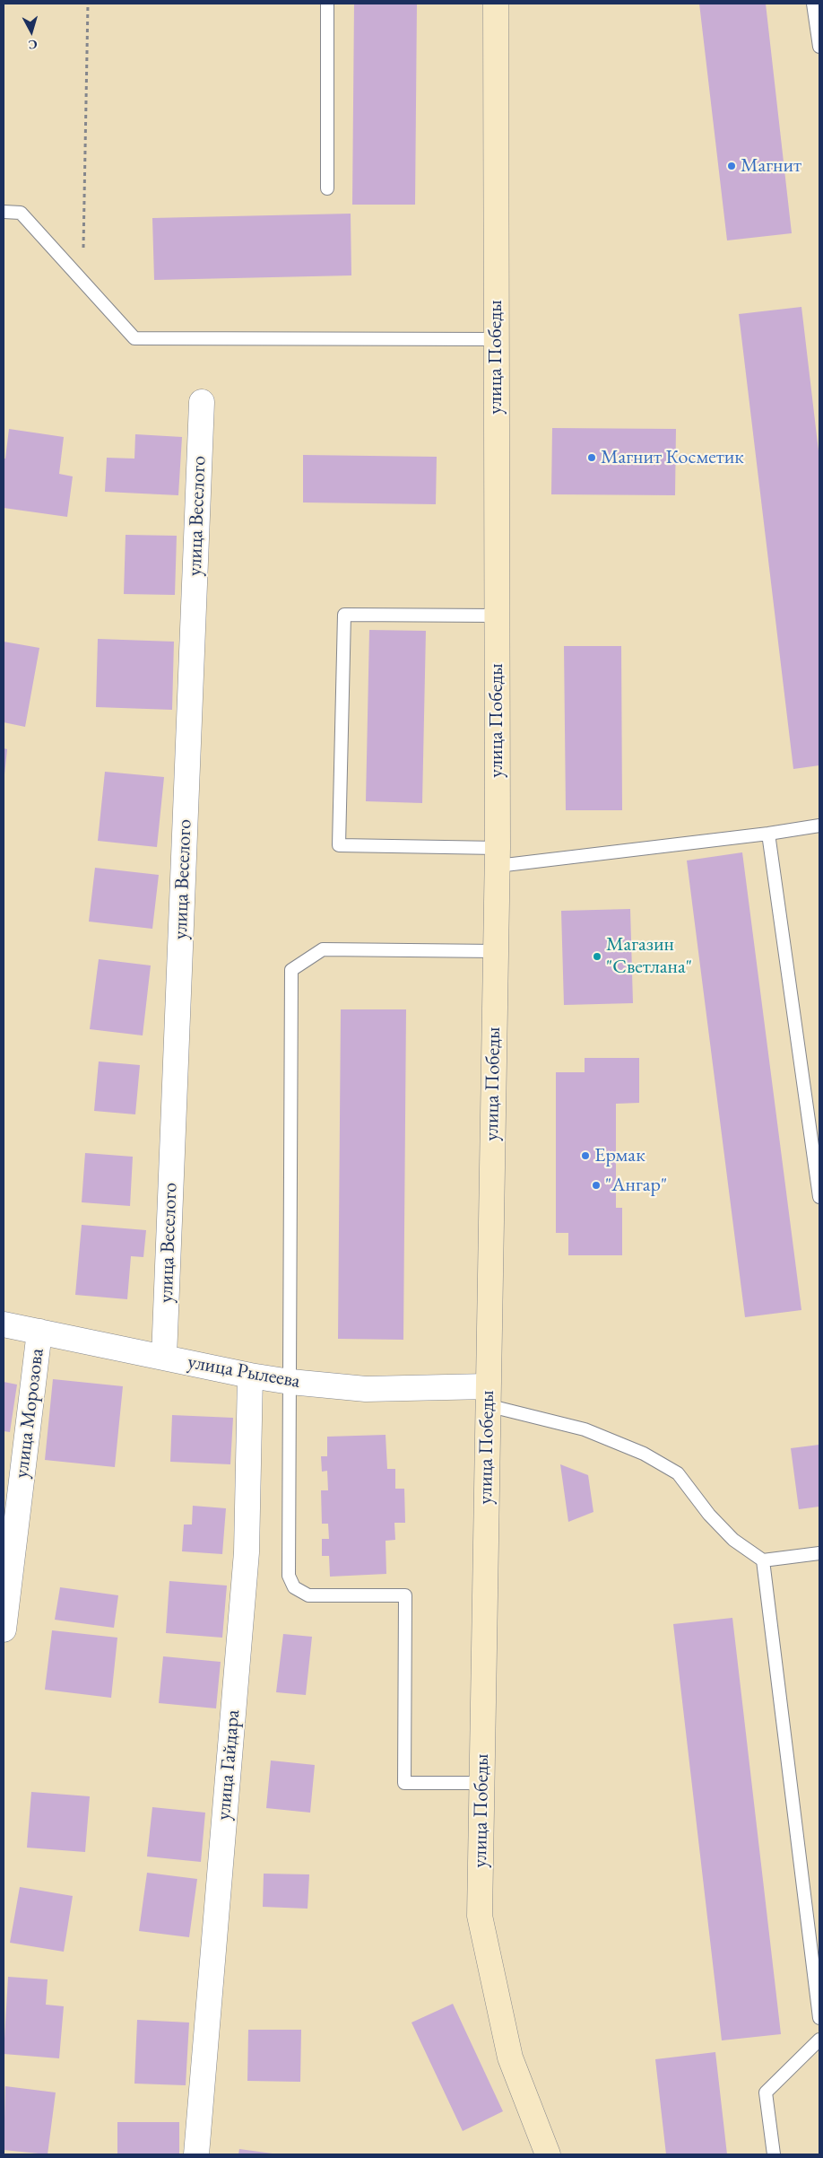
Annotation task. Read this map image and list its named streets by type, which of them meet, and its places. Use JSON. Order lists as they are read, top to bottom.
{
  "streets": {
    "street": [
      "улица Победы",
      "улица Веселого",
      "улица Рылеева",
      "улица Морозова",
      "улица Гайдара"
    ]
  },
  "crossings": [
    ["улица Победы", "улица Рылеева"],
    ["улица Веселого", "улица Рылеева"],
    ["улица Рылеева", "улица Морозова"],
    ["улица Рылеева", "улица Гайдара"]
  ],
  "places": [
    "Магнит",
    "Магнит Косметик",
    "Магазин \"Светлана\"",
    "Ермак",
    "\"Ангар\""
  ],
  "north": "bottom"
}
